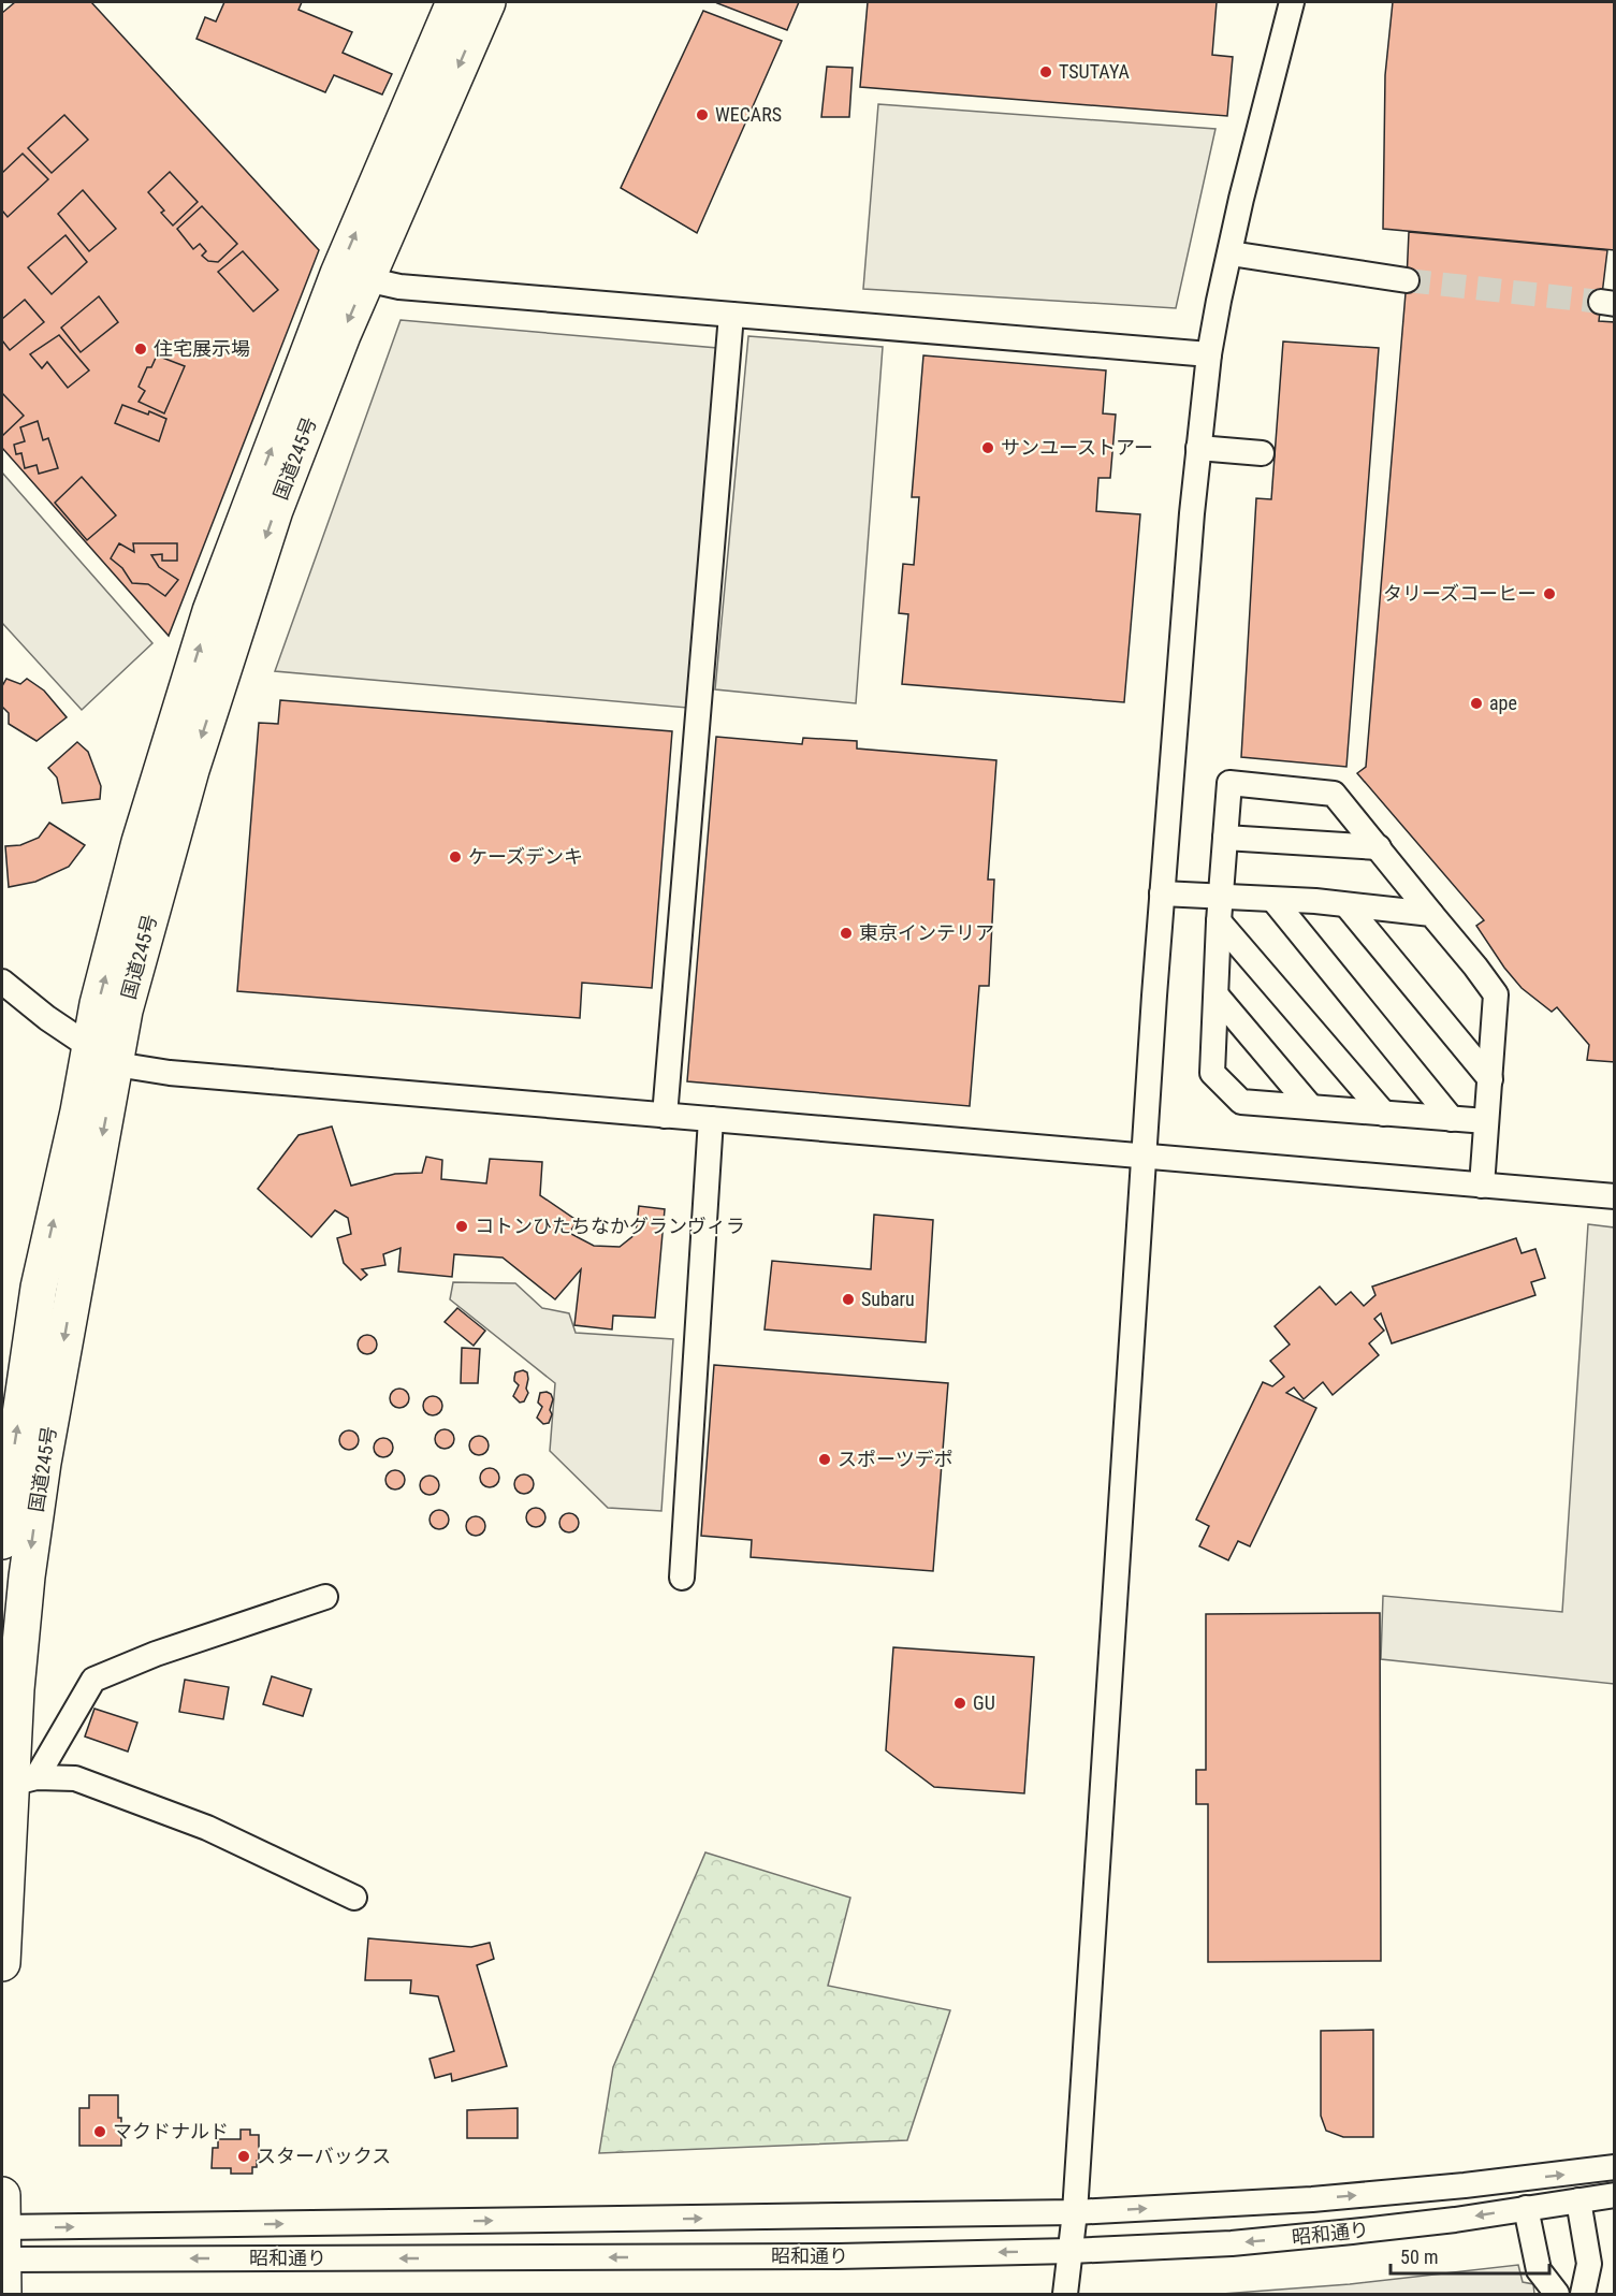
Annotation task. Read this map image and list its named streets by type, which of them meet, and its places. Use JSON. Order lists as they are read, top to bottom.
{
  "streets": {
    "highway": ["国道245号"],
    "street": ["昭和通り"]
  },
  "places": [
    "TSUTAYA",
    "WECARS",
    "住宅展示場",
    "サンユーストアー",
    "タリーズコーヒー",
    "ape",
    "ケーズデンキ",
    "東京インテリア",
    "コトンひたちなかグランヴィラ",
    "Subaru",
    "スポーツデポ",
    "GU",
    "マクドナルド",
    "スターバックス"
  ],
  "scale_bar": "50 m"
}
